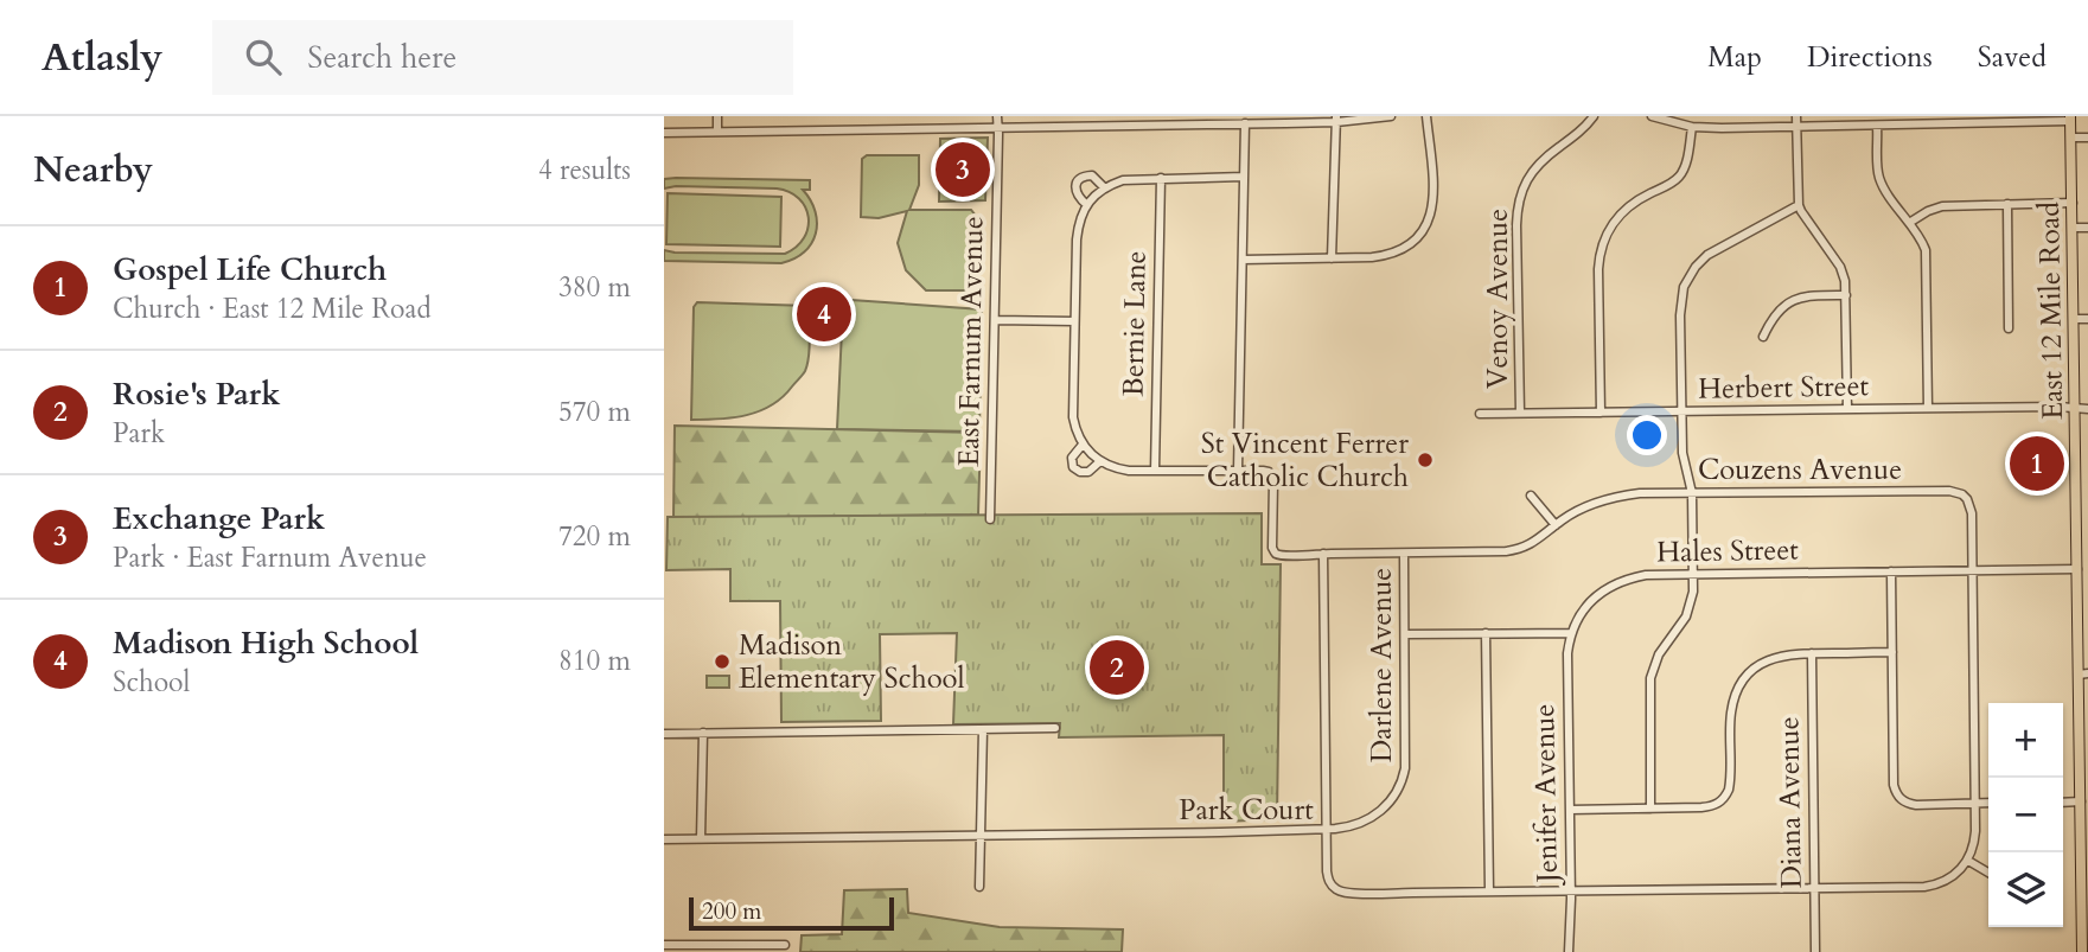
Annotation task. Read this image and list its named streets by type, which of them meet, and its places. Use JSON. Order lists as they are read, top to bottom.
{
  "streets": {
    "main road": ["East 12 Mile Road"],
    "street": [
      "Venoy Avenue",
      "Bernie Lane",
      "East Farnum Avenue",
      "Herbert Street",
      "Couzens Avenue",
      "Hales Street",
      "Darlene Avenue",
      "Jenifer Avenue",
      "Diana Avenue",
      "Park Court"
    ]
  },
  "crossings": [
    ["Venoy Avenue", "Herbert Street"],
    ["East 12 Mile Road", "Herbert Street"],
    ["East 12 Mile Road", "Hales Street"],
    ["Couzens Avenue", "Hales Street"],
    ["Couzens Avenue", "Darlene Avenue"],
    ["Hales Street", "Jenifer Avenue"],
    ["Darlene Avenue", "Park Court"],
    ["Jenifer Avenue", "Park Court"],
    ["Diana Avenue", "Park Court"]
  ],
  "places": ["St Vincent Ferrer Catholic Church", "Madison Elementary School"],
  "scale_bar": "200 m",
  "page": {
    "header": "Atlasly",
    "search": "Search here",
    "nav": ["Map", "Directions", "Saved"],
    "heading": ["Nearby", "4 results"],
    "pins": [
      "3",
      "4",
      "1",
      "2"
    ],
    "list": [
      {
        "mark": "1",
        "name": "Gospel Life Church",
        "note": "Church · East 12 Mile Road",
        "value": "380 m"
      },
      {
        "mark": "2",
        "name": "Rosie's Park",
        "note": "Park",
        "value": "570 m"
      },
      {
        "mark": "3",
        "name": "Exchange Park",
        "note": "Park · East Farnum Avenue",
        "value": "720 m"
      },
      {
        "mark": "4",
        "name": "Madison High School",
        "note": "School",
        "value": "810 m"
      }
    ],
    "map_buttons": ["+", "−"],
    "scale": "200 m"
  }
}
